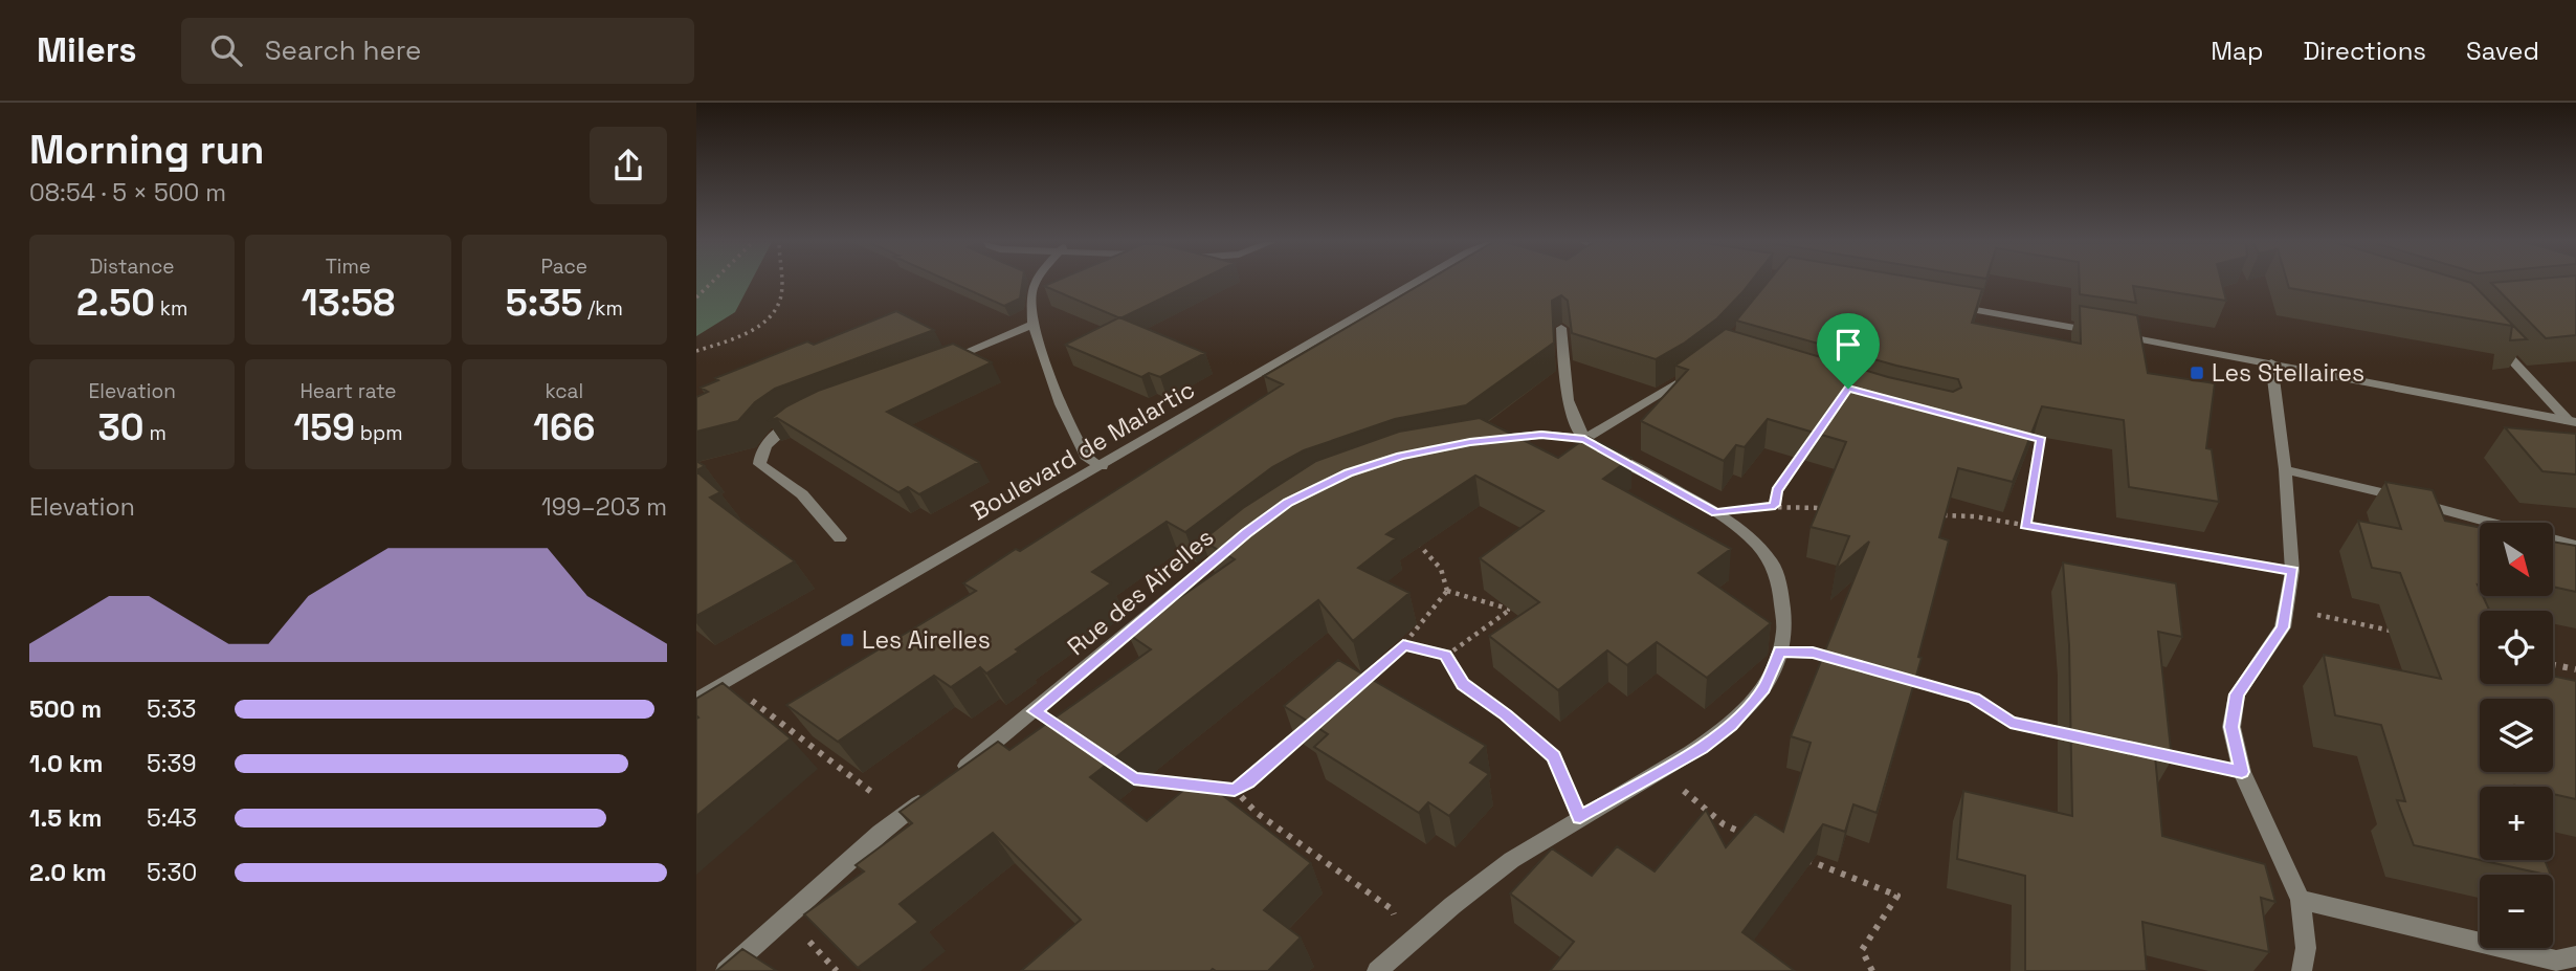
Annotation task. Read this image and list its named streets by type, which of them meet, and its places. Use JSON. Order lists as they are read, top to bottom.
{
  "streets": {
    "street": ["Boulevard de Malartic", "Rue des Airelles"]
  },
  "places": {
    "transit": ["Les Stellaires", "Les Airelles"]
  },
  "north": "bottom right",
  "page": {
    "header": "Milers",
    "search": "Search here",
    "nav": ["Map", "Directions", "Saved"],
    "heading": ["Morning run", "08:54 · 5 × 500 m"],
    "stats": [
      ["Distance", "2.50 km"],
      ["Time", "13:58"],
      ["Pace", "5:35 /km"],
      ["Elevation", "30 m"],
      ["Heart rate", "159 bpm"],
      ["kcal", "166"]
    ],
    "chart": ["Elevation", "199–203 m"],
    "map_buttons": ["+", "−"],
    "list": [
      {
        "name": "500 m",
        "note": "5:33"
      },
      {
        "name": "1.0 km",
        "note": "5:39"
      },
      {
        "name": "1.5 km",
        "note": "5:43"
      },
      {
        "name": "2.0 km",
        "note": "5:30"
      }
    ]
  }
}
